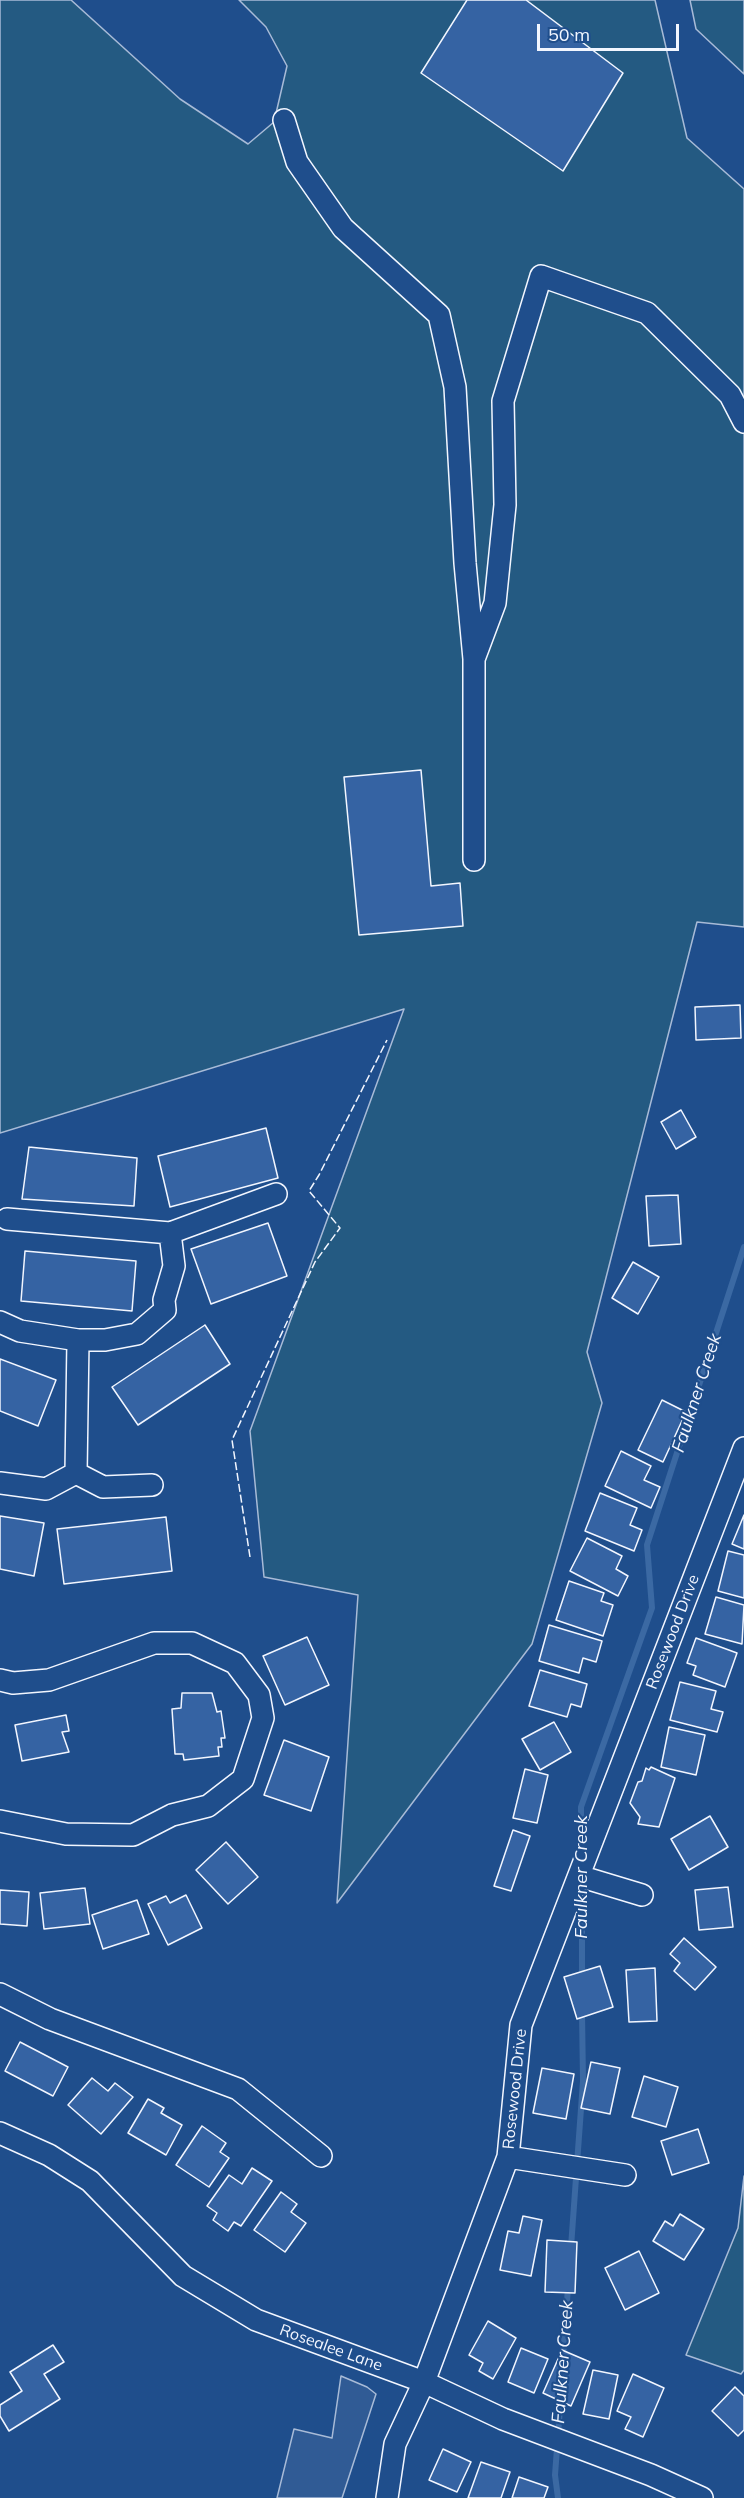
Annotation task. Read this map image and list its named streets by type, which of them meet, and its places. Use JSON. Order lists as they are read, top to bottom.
{
  "streets": {
    "street": ["Rosewood Drive", "Rosealee Lane"]
  },
  "crossings": [
    ["Rosewood Drive", "Rosealee Lane"]
  ],
  "water": ["Faulkner Creek"],
  "scale_bar": "50 m"
}
